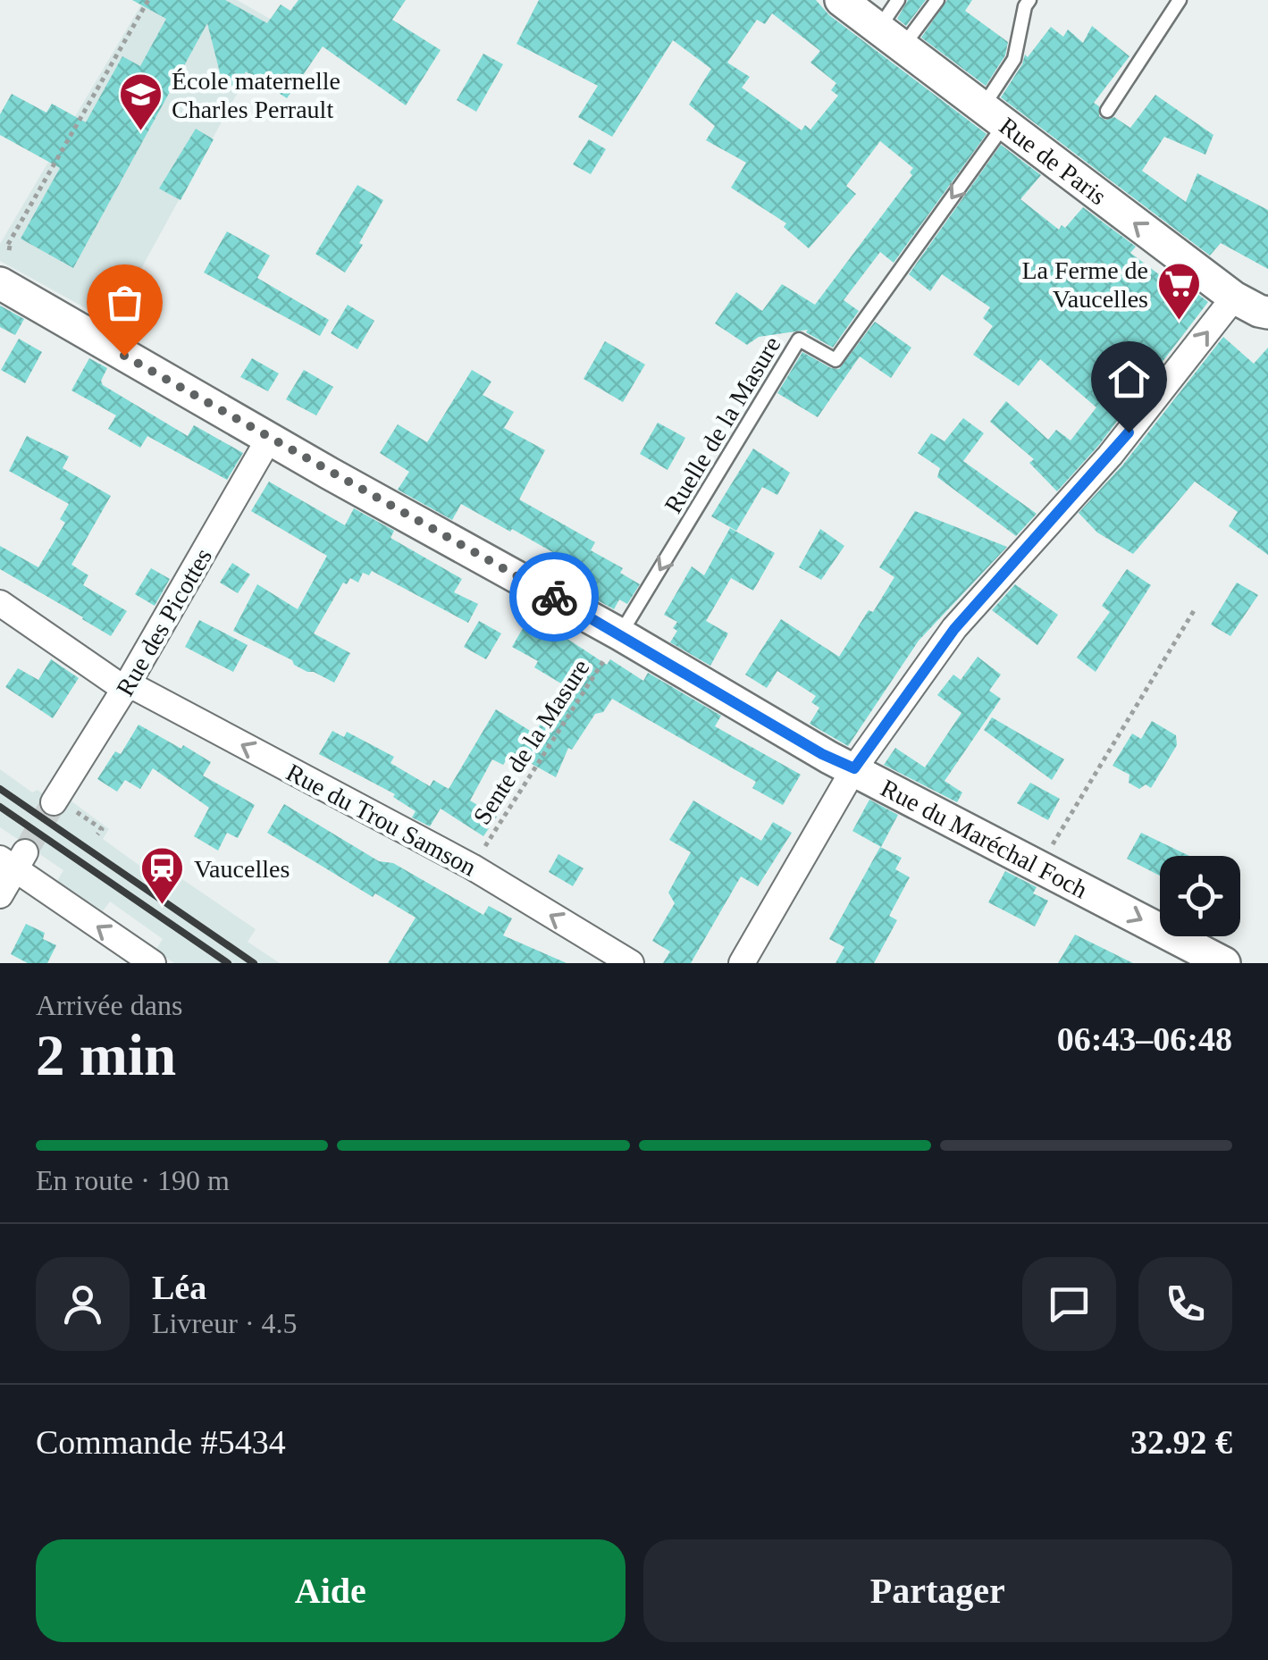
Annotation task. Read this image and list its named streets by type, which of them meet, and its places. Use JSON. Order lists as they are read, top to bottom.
{
  "streets": {
    "street": [
      "Rue de Paris",
      "Rue des Picottes",
      "Rue du Trou Samson",
      "Rue du Maréchal Foch"
    ],
    "lane": ["Ruelle de la Masure"],
    "path": ["Sente de la Masure"]
  },
  "crossings": [
    ["Rue de Paris", "Ruelle de la Masure"],
    ["Ruelle de la Masure", "Sente de la Masure"],
    ["Ruelle de la Masure", "Rue du Maréchal Foch"],
    ["Rue des Picottes", "Rue du Trou Samson"],
    ["Rue des Picottes", "Rue du Maréchal Foch"],
    ["Sente de la Masure", "Rue du Trou Samson"],
    ["Sente de la Masure", "Rue du Maréchal Foch"]
  ],
  "one_way": ["Rue de Paris", "Ruelle de la Masure", "Rue du Trou Samson"],
  "places": {
    "school or university": ["École maternelle Charles Perrault"],
    "supermarket": ["La Ferme de Vaucelles"],
    "station": ["Vaucelles"]
  },
  "page": {
    "heading": ["2 min", "Arrivée dans", "06:43–06:48"],
    "panel": [
      "Léa",
      "Livreur · 4.5",
      "Commande #5434",
      "32.92 €"
    ],
    "bar": "En route · 190 m",
    "buttons": ["Aide", "Partager"]
  }
}
